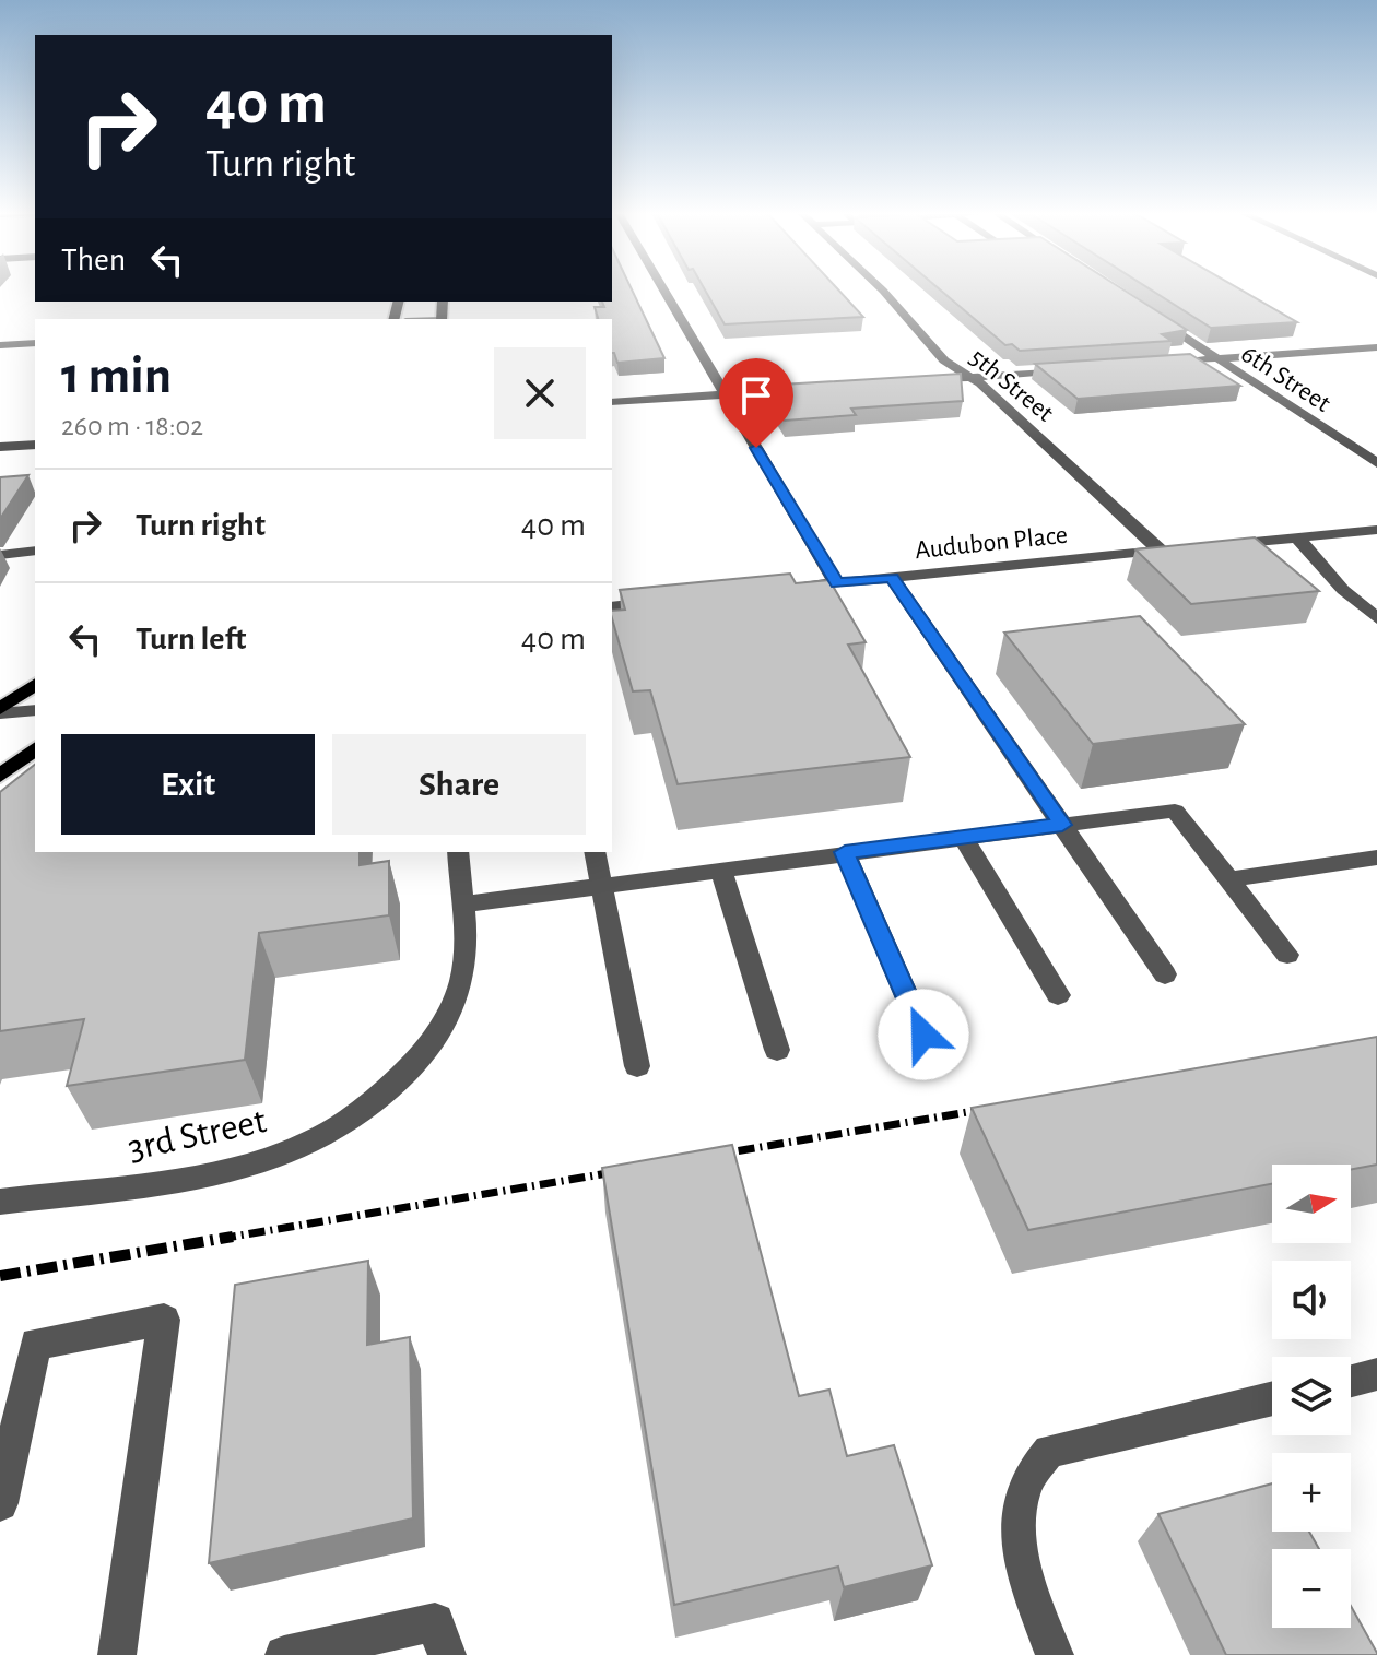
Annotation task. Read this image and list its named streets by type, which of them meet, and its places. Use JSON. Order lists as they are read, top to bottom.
{
  "streets": {
    "street": [
      "6th Street",
      "5th Street",
      "Audubon Place",
      "3rd Street"
    ]
  },
  "crossings": [
    ["5th Street", "Audubon Place"]
  ],
  "north": "right",
  "page": {
    "turn": ["40 m", "Turn right"],
    "then": "Then",
    "heading": ["1 min", "260 m · 18:02"],
    "list": [
      {
        "name": "Turn right",
        "value": "40 m"
      },
      {
        "name": "Turn left",
        "value": "40 m"
      }
    ],
    "buttons": ["Exit", "Share"],
    "map_buttons": ["+", "−"]
  }
}
